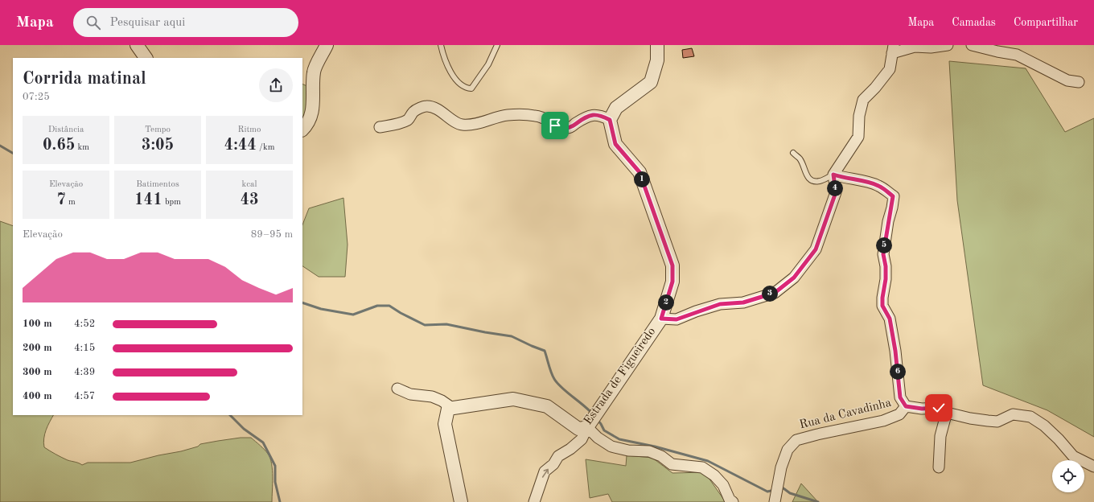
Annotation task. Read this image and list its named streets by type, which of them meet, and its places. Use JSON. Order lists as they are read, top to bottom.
{
  "streets": {
    "street": ["Estrada de Figueiredo", "Rua da Cavadinha"]
  },
  "page": {
    "header": "Mapa",
    "search": "Pesquisar aqui",
    "nav": ["Mapa", "Camadas", "Compartilhar"],
    "heading": ["Corrida matinal", "07:25"],
    "stats": [
      ["Distância", "0.65 km"],
      ["Tempo", "3:05"],
      ["Ritmo", "4:44 /km"],
      ["Elevação", "7 m"],
      ["Batimentos", "141 bpm"],
      ["kcal", "43"]
    ],
    "pins": [
      "1",
      "4",
      "5",
      "3",
      "2",
      "6"
    ],
    "chart": ["Elevação", "89–95 m"],
    "list": [
      {
        "name": "100 m",
        "note": "4:52"
      },
      {
        "name": "200 m",
        "note": "4:15"
      },
      {
        "name": "300 m",
        "note": "4:39"
      },
      {
        "name": "400 m",
        "note": "4:57"
      }
    ]
  }
}
